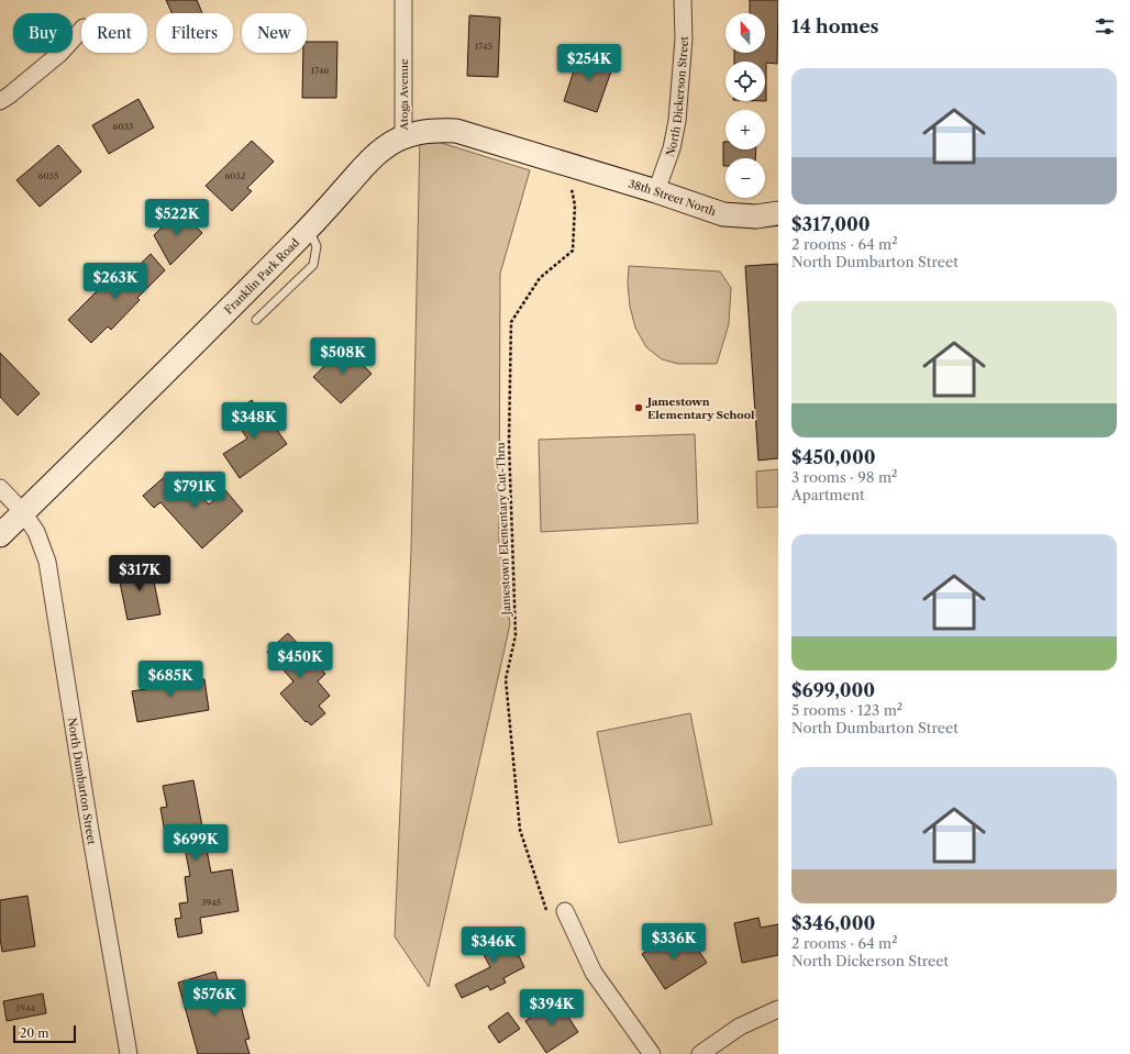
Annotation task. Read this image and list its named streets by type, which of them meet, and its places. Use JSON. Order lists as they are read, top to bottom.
{
  "streets": {
    "street": [
      "Atoga Avenue",
      "North Dickerson Street",
      "38th Street North",
      "Franklin Park Road",
      "North Dumbarton Street"
    ],
    "path": ["Jamestown Elementary Cut-Thru"]
  },
  "crossings": [
    ["Atoga Avenue", "Franklin Park Road"],
    ["North Dickerson Street", "38th Street North"],
    ["38th Street North", "Franklin Park Road"],
    ["38th Street North", "Jamestown Elementary Cut-Thru"],
    ["Franklin Park Road", "Jamestown Elementary Cut-Thru"],
    ["Franklin Park Road", "North Dumbarton Street"]
  ],
  "places": ["Jamestown Elementary School"],
  "house_numbers": [
    "1745",
    "1746",
    "6033",
    "6035",
    "6032",
    "3945",
    "3944"
  ],
  "scale_bar": "20 m",
  "north": "top",
  "page": {
    "heading": "14 homes",
    "map_buttons": ["+", "−"],
    "chip": [
      "Buy",
      "Rent",
      "Filters",
      "New"
    ],
    "price": [
      "$254K",
      "$522K",
      "$263K",
      "$508K",
      "$348K",
      "$791K",
      "$317K",
      "$450K",
      "$685K",
      "$699K",
      "$336K",
      "$346K",
      "$576K",
      "$394K"
    ],
    "list": [
      {
        "name": "$317,000",
        "note": "2 rooms · 64 m² · North Dumbarton Street"
      },
      {
        "name": "$450,000",
        "note": "3 rooms · 98 m² · Apartment"
      },
      {
        "name": "$699,000",
        "note": "5 rooms · 123 m² · North Dumbarton Street"
      },
      {
        "name": "$346,000",
        "note": "2 rooms · 64 m² · North Dickerson Street"
      }
    ],
    "scale": "20 m"
  }
}
